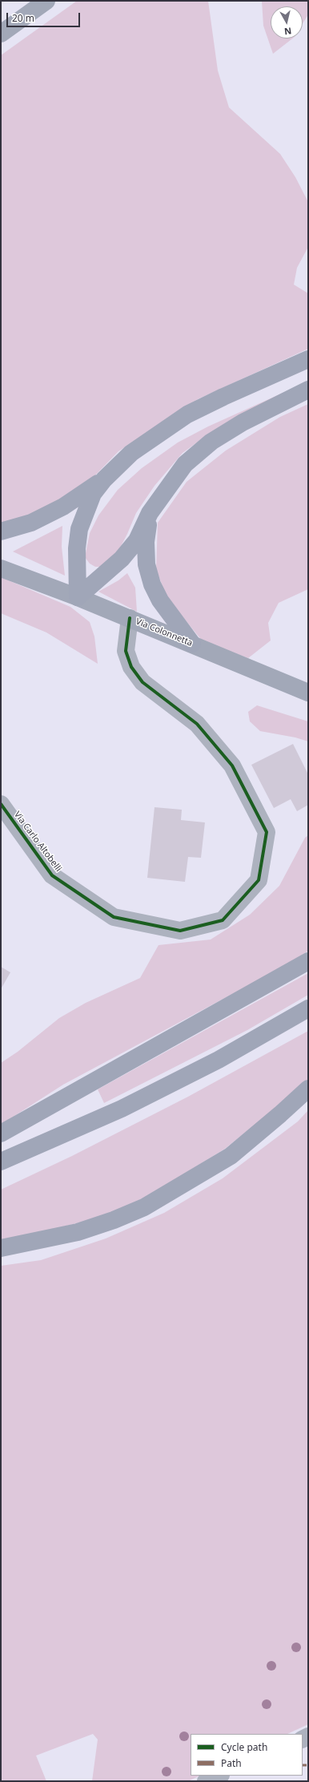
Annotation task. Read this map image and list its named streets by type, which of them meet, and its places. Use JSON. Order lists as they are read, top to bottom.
{
  "streets": {
    "main road": ["Via Colonnetta"],
    "street": ["Via Carlo Altobelli"]
  },
  "crossings": [
    ["Via Colonnetta", "Via Carlo Altobelli"]
  ],
  "legend": ["Cycle path", "Path"],
  "scale_bar": "20 m",
  "north": "bottom"
}
